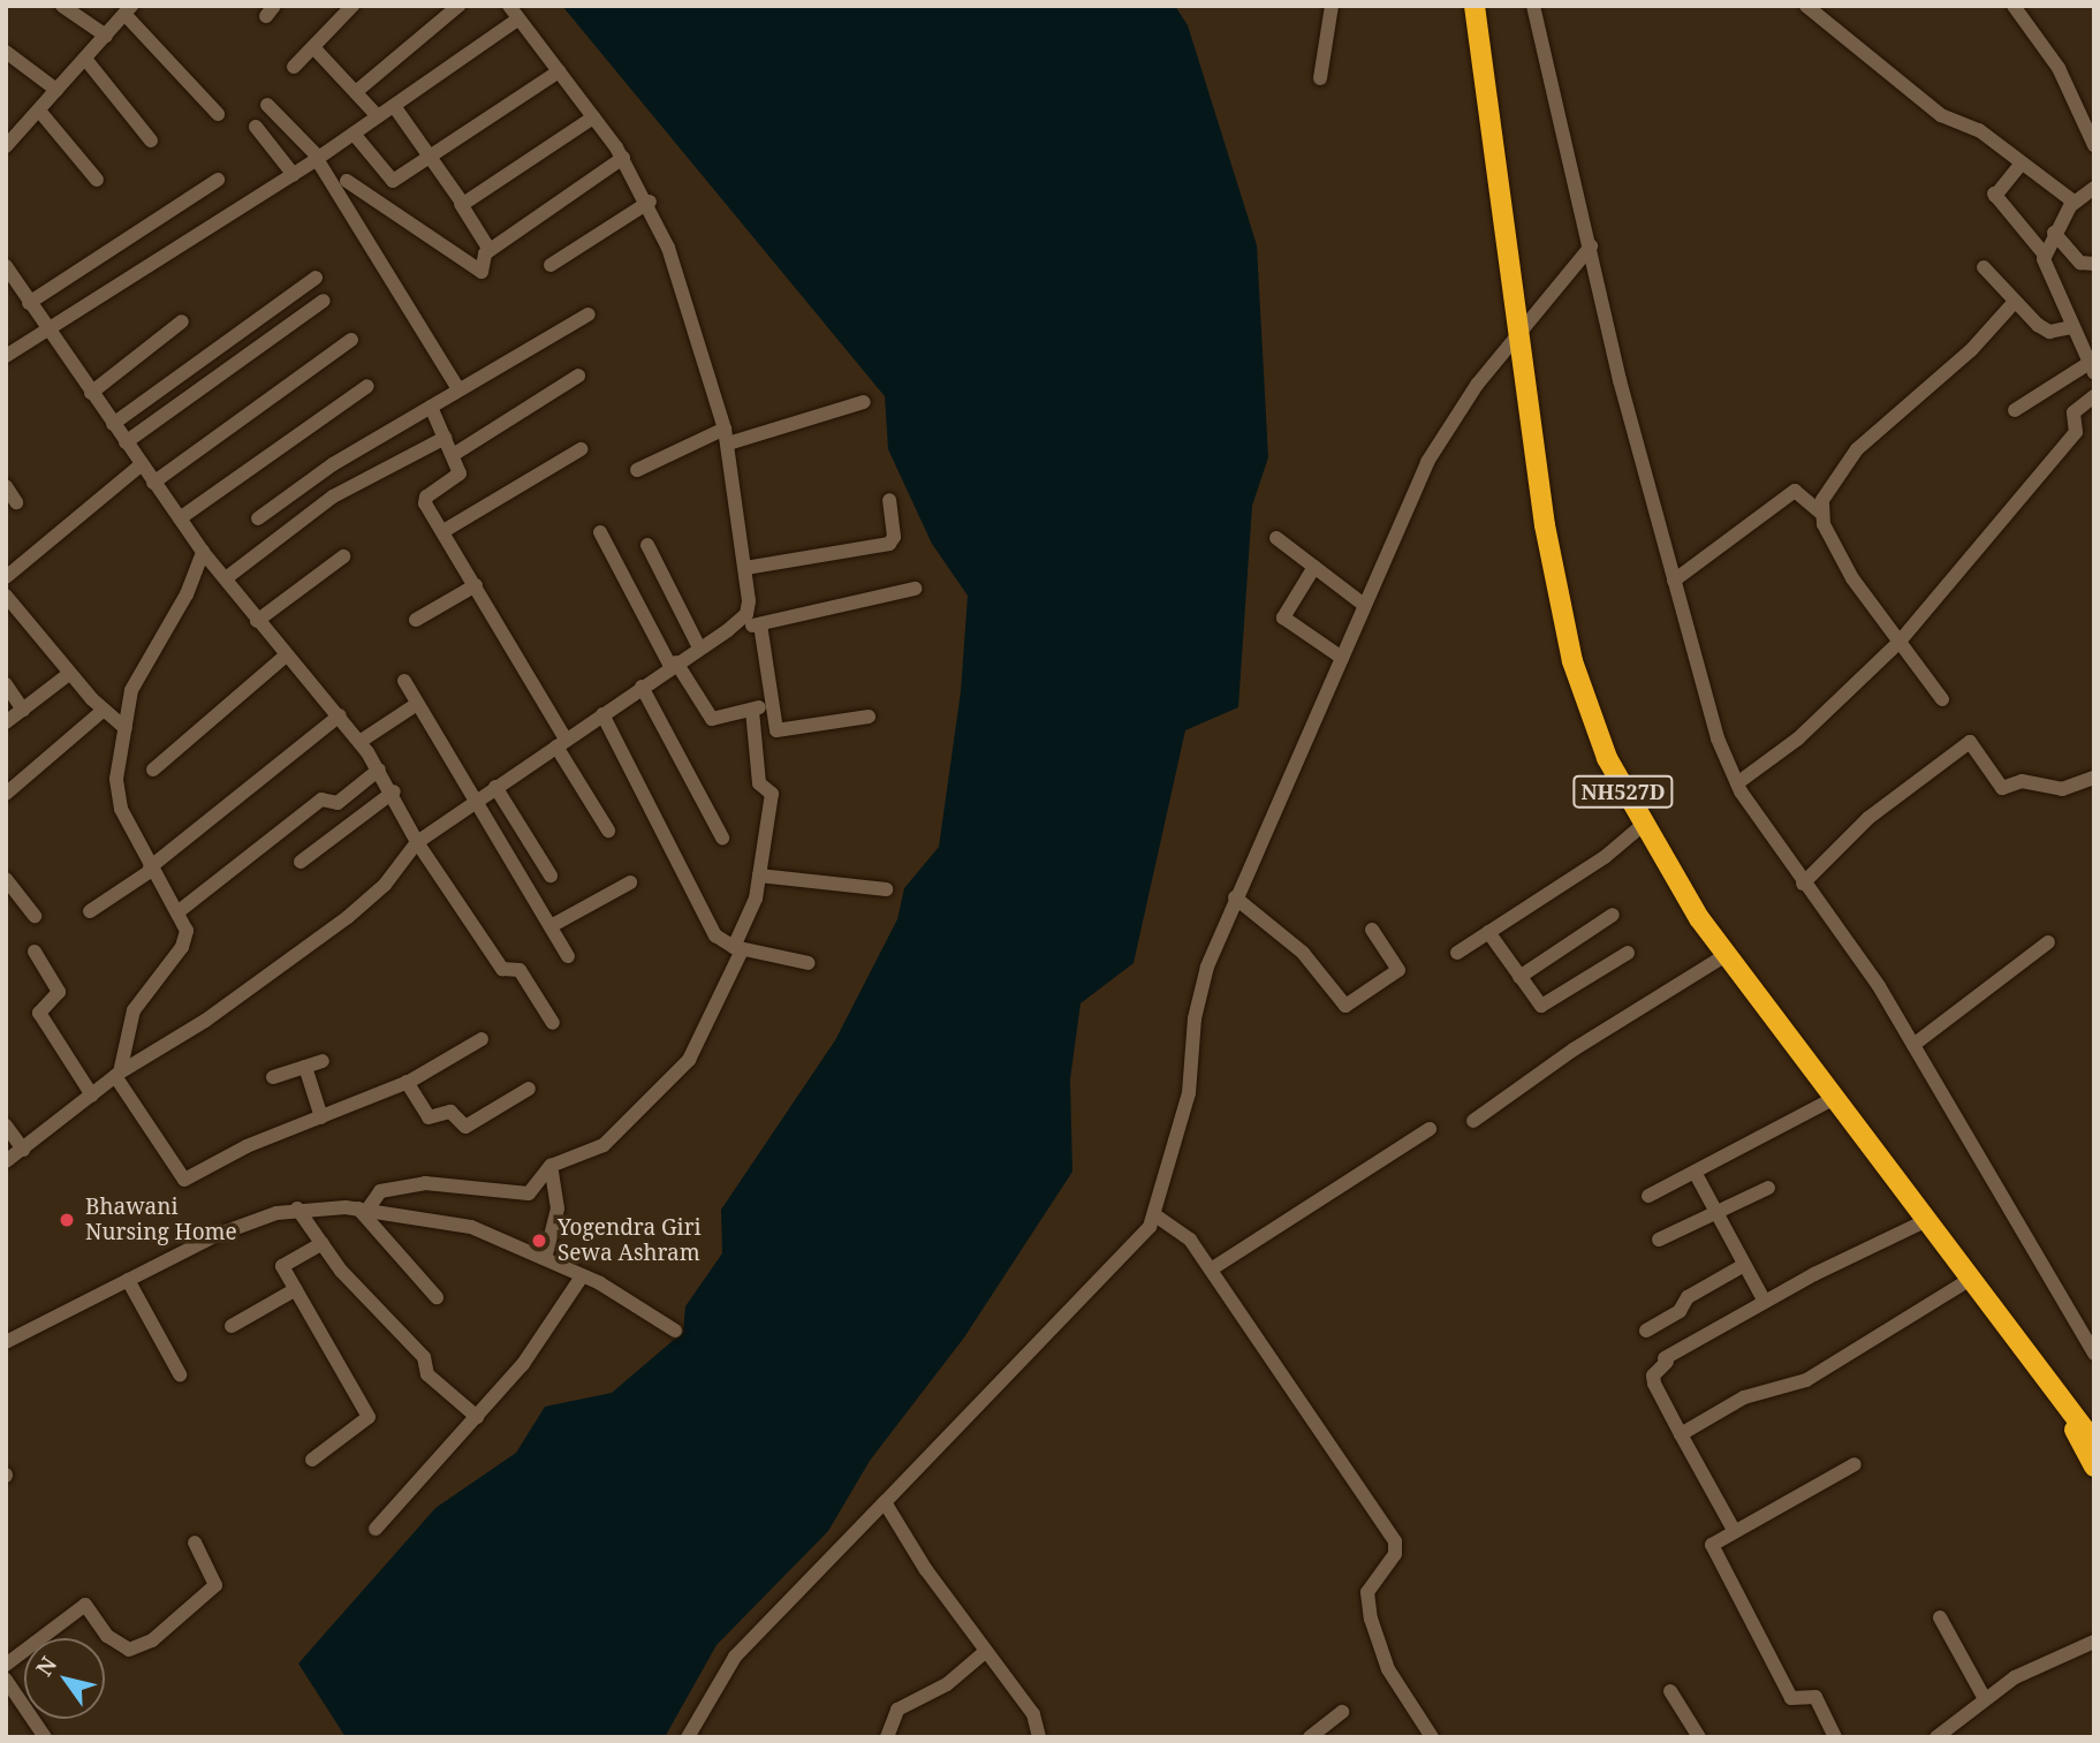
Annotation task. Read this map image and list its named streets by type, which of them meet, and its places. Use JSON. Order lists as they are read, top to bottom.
{
  "streets": {
    "highway": ["NH527D"]
  },
  "places": ["Bhawani Nursing Home", "Yogendra Giri Sewa Ashram"],
  "north": "top left"
}
